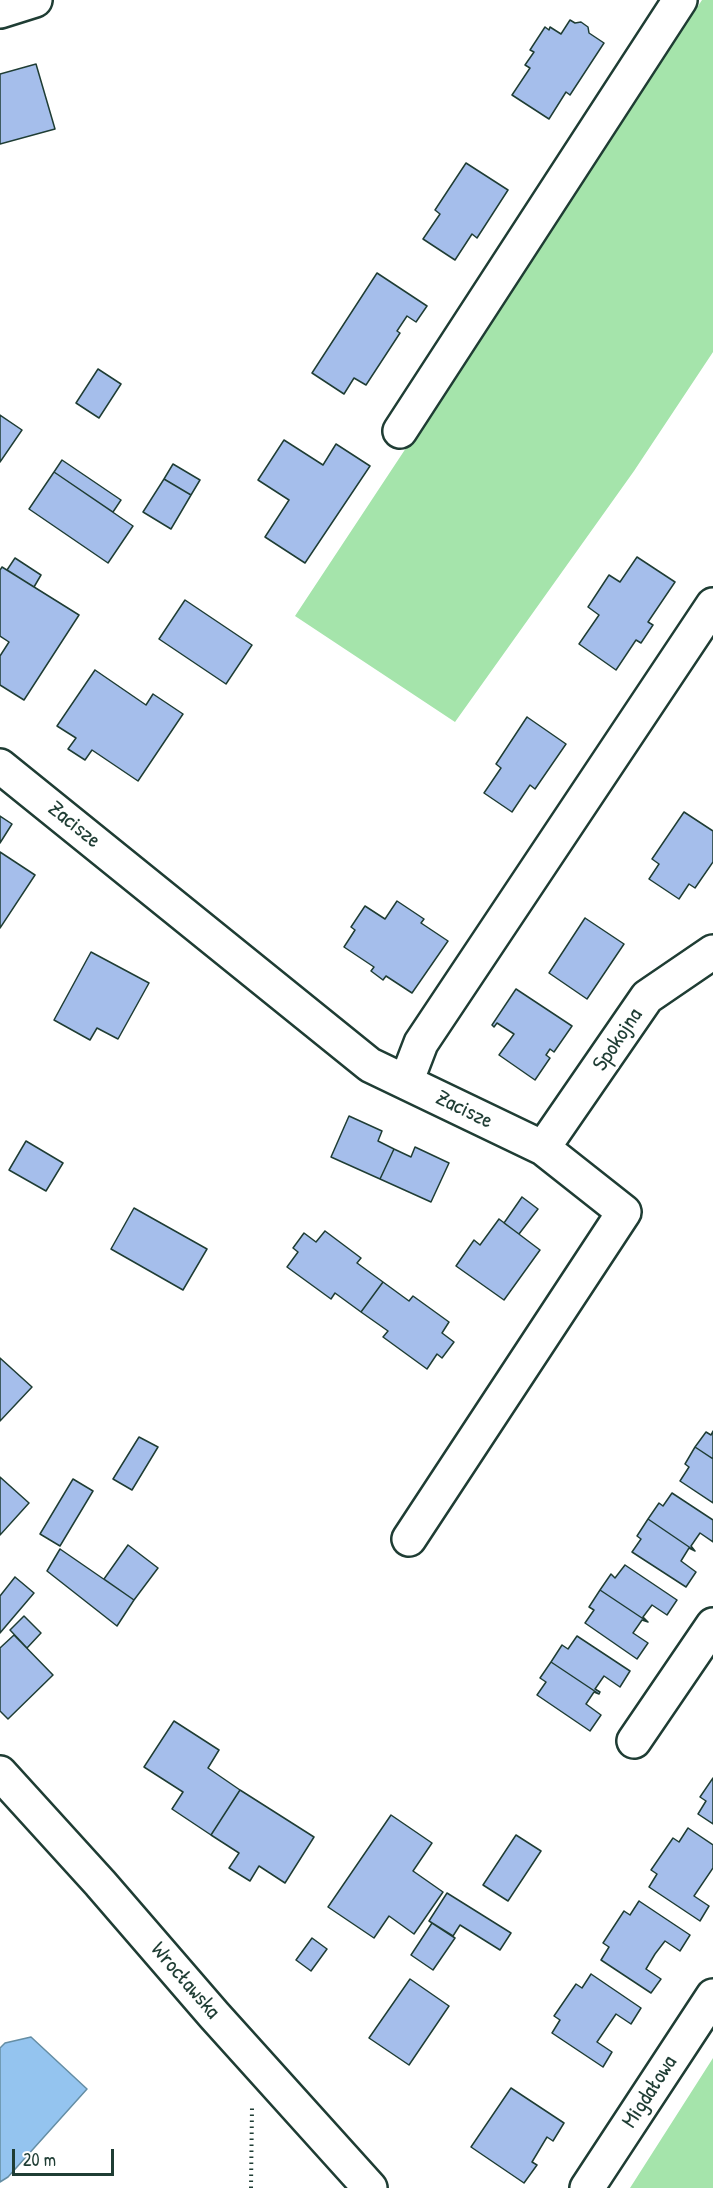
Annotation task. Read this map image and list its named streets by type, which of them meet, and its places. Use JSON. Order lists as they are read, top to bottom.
{
  "streets": {
    "street": [
      "Zacisze",
      "Spokojna",
      "Wrocławska",
      "Migdałowa"
    ]
  },
  "crossings": [
    ["Zacisze", "Spokojna"]
  ],
  "scale_bar": "20 m"
}
